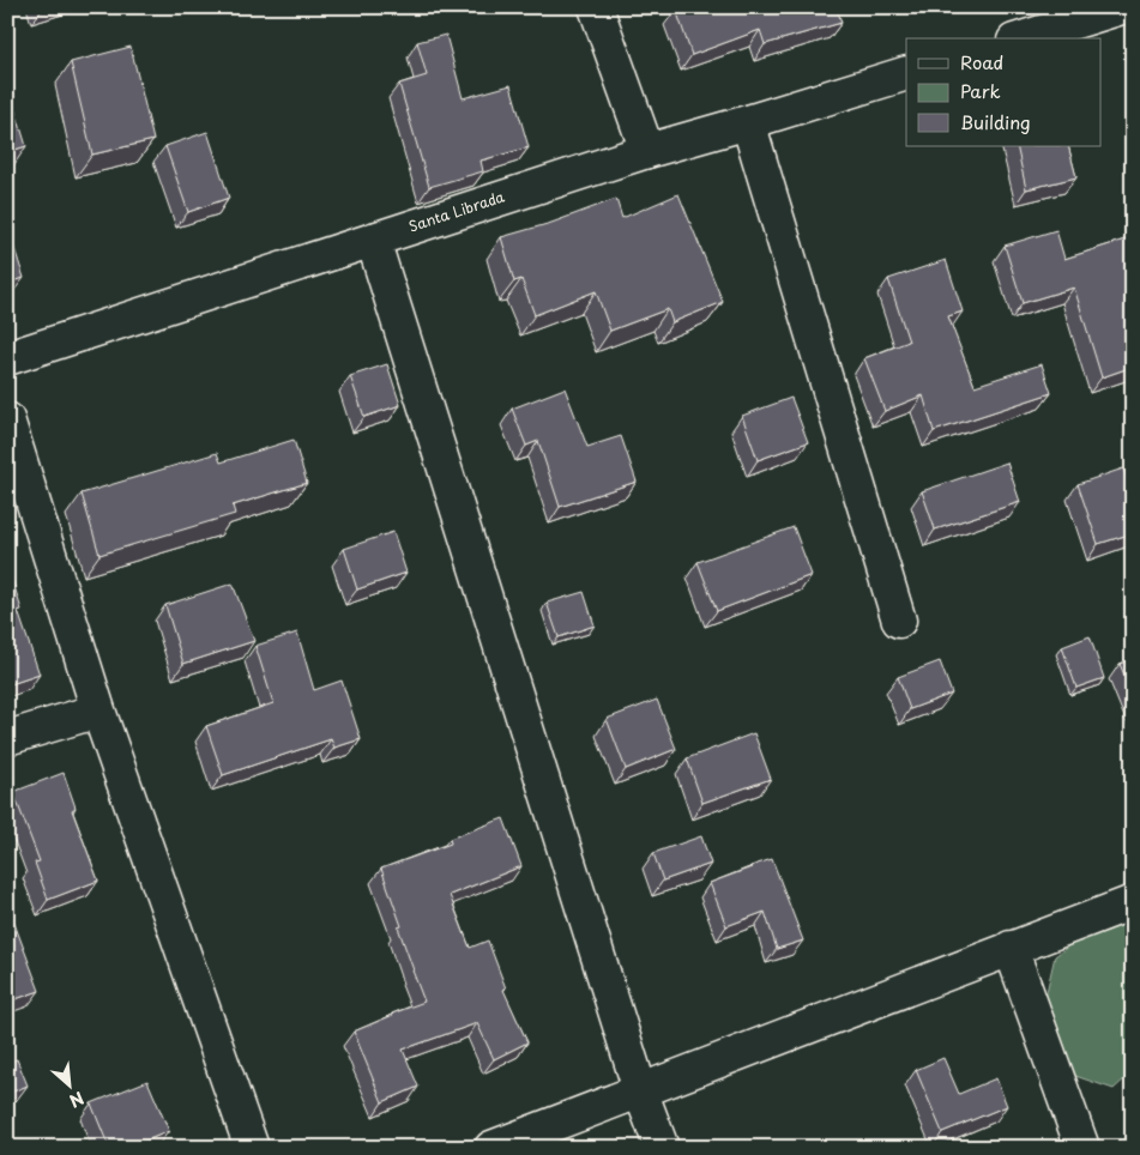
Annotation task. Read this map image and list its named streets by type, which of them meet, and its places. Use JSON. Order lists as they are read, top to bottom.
{
  "streets": {
    "street": ["Santa Librada"]
  },
  "legend": ["Road", "Park", "Building"],
  "north": "bottom right"
}
